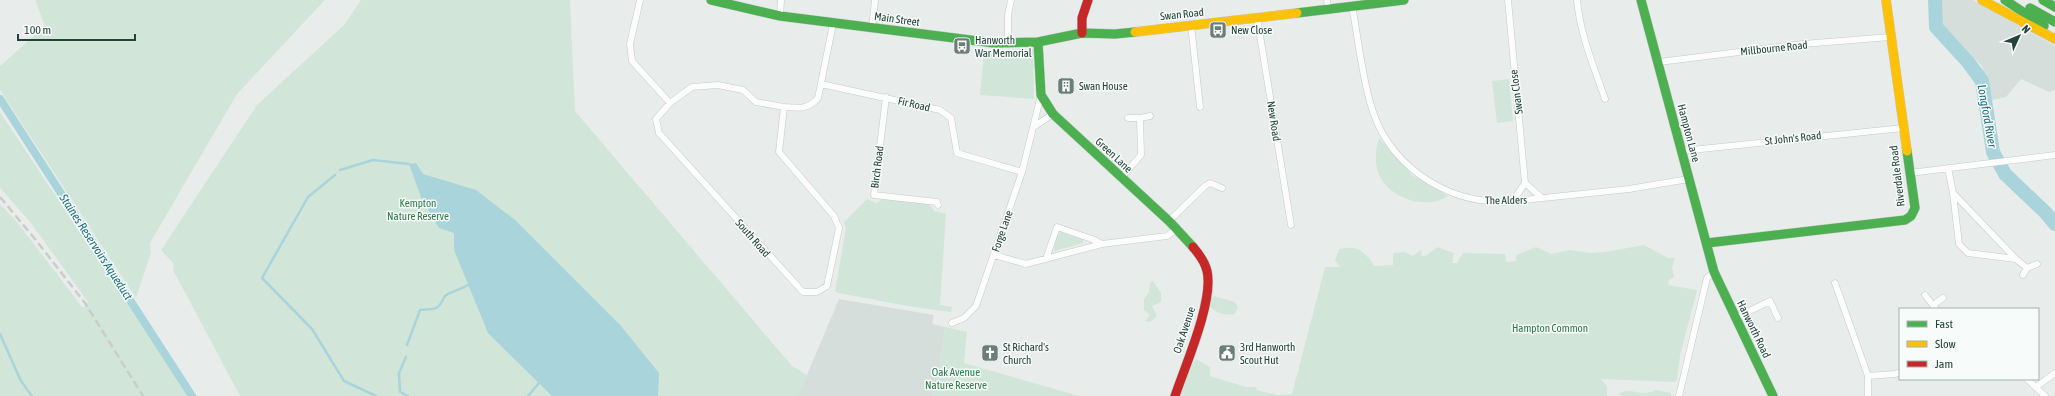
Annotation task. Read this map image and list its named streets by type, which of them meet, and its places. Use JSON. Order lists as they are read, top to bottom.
{
  "streets": {
    "main road": [
      "Swan Road",
      "Main Street",
      "Hampton Lane",
      "Green Lane",
      "Riverdale Road",
      "Hanworth Road",
      "Oak Avenue"
    ],
    "street": [
      "Millbourne Road",
      "Swan Close",
      "Fir Road",
      "New Road",
      "St John's Road",
      "Birch Road",
      "The Alders",
      "Forge Lane",
      "South Road"
    ]
  },
  "crossings": [
    ["Swan Road", "Main Street"],
    ["Swan Road", "New Road"],
    ["Swan Road", "The Alders"],
    ["Main Street", "Green Lane"],
    ["Main Street", "South Road"],
    ["Millbourne Road", "Hampton Lane"],
    ["Millbourne Road", "Riverdale Road"],
    ["Fir Road", "Birch Road"],
    ["Fir Road", "Forge Lane"],
    ["Fir Road", "South Road"],
    ["Hampton Lane", "St John's Road"],
    ["Hampton Lane", "Riverdale Road"],
    ["Hampton Lane", "The Alders"],
    ["Hampton Lane", "Hanworth Road"],
    ["St John's Road", "Riverdale Road"],
    ["Green Lane", "Forge Lane"],
    ["Green Lane", "Oak Avenue"]
  ],
  "water": ["Longford River", "Staines Reservoirs Aqueduct"],
  "parks": ["Kempton Nature Reserve", "Hampton Common", "Oak Avenue Nature Reserve"],
  "places": {
    "bus stop": ["New Close", "Hanworth War Memorial"],
    "building": ["Swan House"],
    "church": ["St Richard's Church"],
    "public building": ["3rd Hanworth Scout Hut"]
  },
  "legend": ["Fast", "Slow", "Jam"],
  "scale_bar": "100 m",
  "north": "top right"
}
